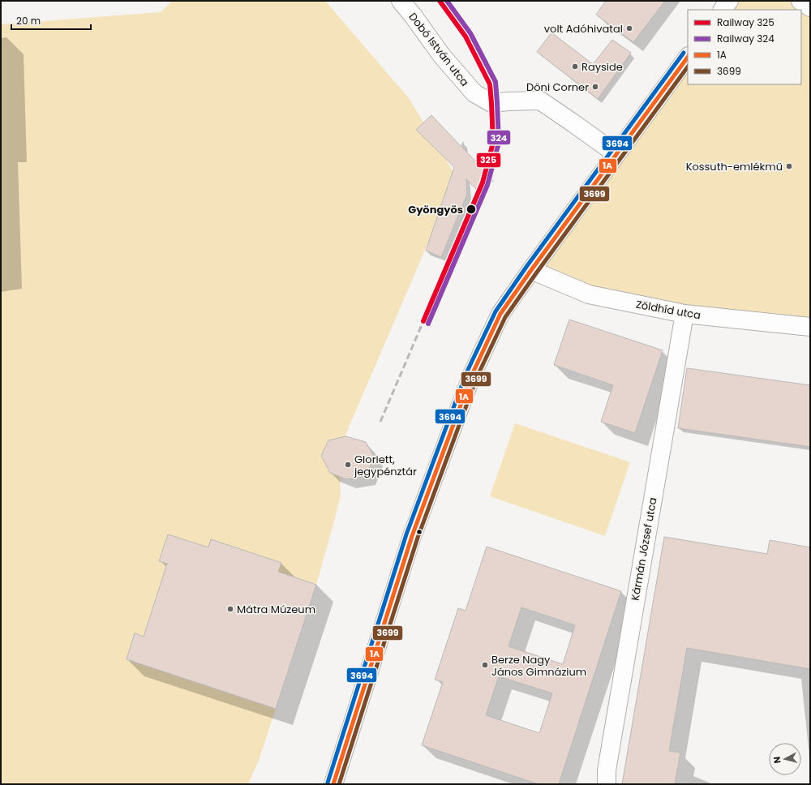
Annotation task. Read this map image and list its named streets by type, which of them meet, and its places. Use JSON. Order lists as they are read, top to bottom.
{
  "streets": {
    "street": ["Dobó István utca", "Zöldhíd utca", "Kármán József utca"]
  },
  "crossings": [
    ["Zöldhíd utca", "Kármán József utca"]
  ],
  "places": [
    "volt Adóhivatal",
    "Rayside",
    "Döni Corner",
    "Kossuth-emlékmű",
    "Gyöngyös",
    "Gloriett, jegypénztár",
    "Mátra Múzeum",
    "Berze Nagy János Gimnázium"
  ],
  "lines": [
    "rail line 325",
    "rail line 324",
    "transit line 3694",
    "transit line 1A",
    "transit line 3699"
  ],
  "legend": [
    "Railway 325",
    "Railway 324",
    "1A",
    "3699"
  ],
  "scale_bar": "20 m",
  "north": "left"
}
